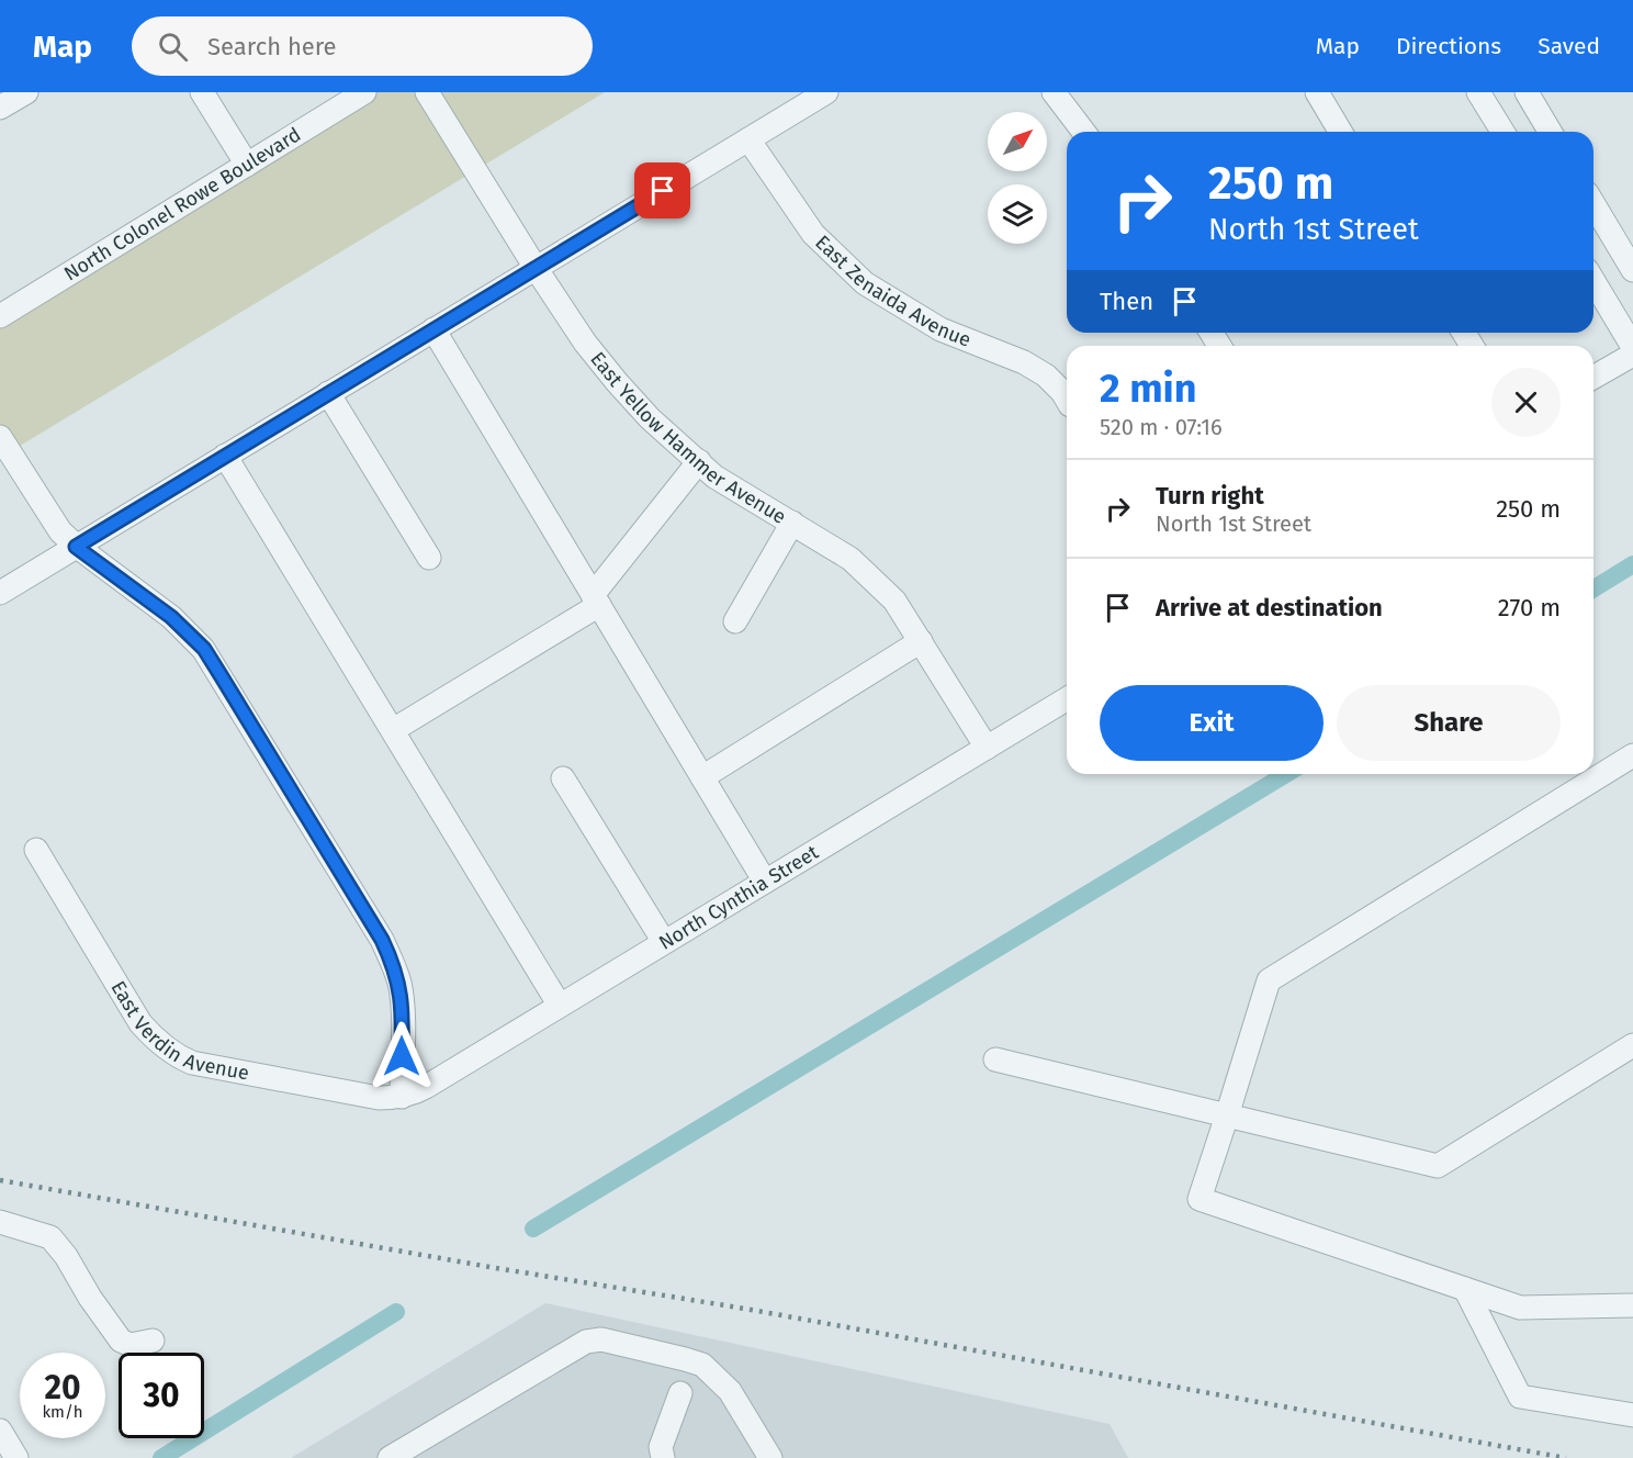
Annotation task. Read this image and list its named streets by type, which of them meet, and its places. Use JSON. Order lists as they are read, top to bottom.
{
  "streets": {
    "street": [
      "North Colonel Rowe Boulevard",
      "East Zenaida Avenue",
      "East Yellow Hammer Avenue",
      "North Cynthia Street",
      "East Verdin Avenue"
    ]
  },
  "crossings": [
    ["East Yellow Hammer Avenue", "North Cynthia Street"],
    ["North Cynthia Street", "East Verdin Avenue"]
  ],
  "north": "top right",
  "page": {
    "header": "Map",
    "search": "Search here",
    "nav": ["Map", "Directions", "Saved"],
    "turn": ["250 m", "North 1st Street"],
    "then": "Then",
    "heading": ["2 min", "520 m · 07:16"],
    "list": [
      {
        "name": "Turn right",
        "note": "North 1st Street",
        "value": "250 m"
      },
      {
        "name": "Arrive at destination",
        "value": "270 m"
      }
    ],
    "buttons": ["Exit", "Share"],
    "speed": "20 km/h",
    "limit": "30"
  }
}
